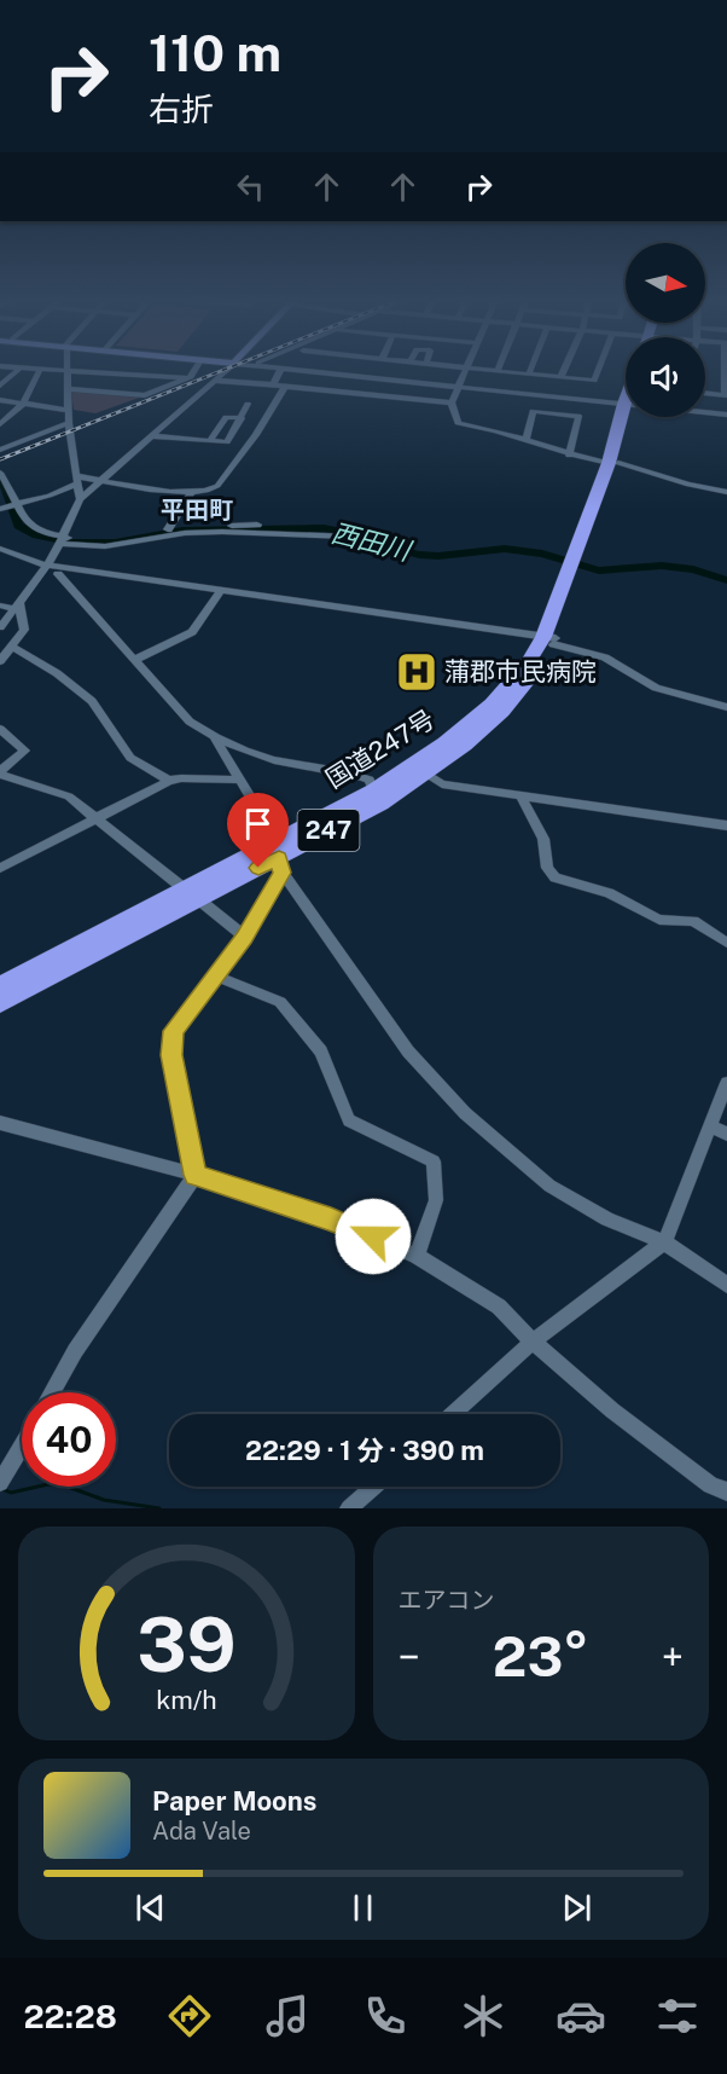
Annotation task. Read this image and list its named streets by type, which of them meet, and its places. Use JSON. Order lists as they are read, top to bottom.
{
  "streets": {
    "highway": ["国道247号", "247"]
  },
  "districts": ["平田町"],
  "water": ["西田川"],
  "places": {
    "hospital": ["蒲郡市民病院"]
  },
  "north": "right",
  "page": {
    "turn": ["110 m", "右折"],
    "limit": "40",
    "trip": "22:29 · 1 分 · 390 m",
    "tile": "エアコン",
    "heat": ["−", "23°", "+"],
    "song": ["Paper Moons", "Ada Vale"],
    "tabs": "22:28",
    "gauge": ["39", "km/h"]
  }
}
